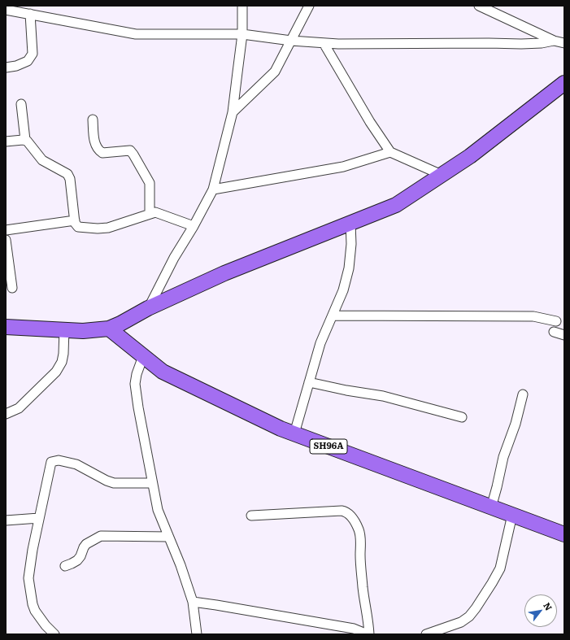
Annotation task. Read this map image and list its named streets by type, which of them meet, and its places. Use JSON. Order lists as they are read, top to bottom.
{
  "streets": {
    "main road": ["SH96A"]
  },
  "north": "top right"
}
